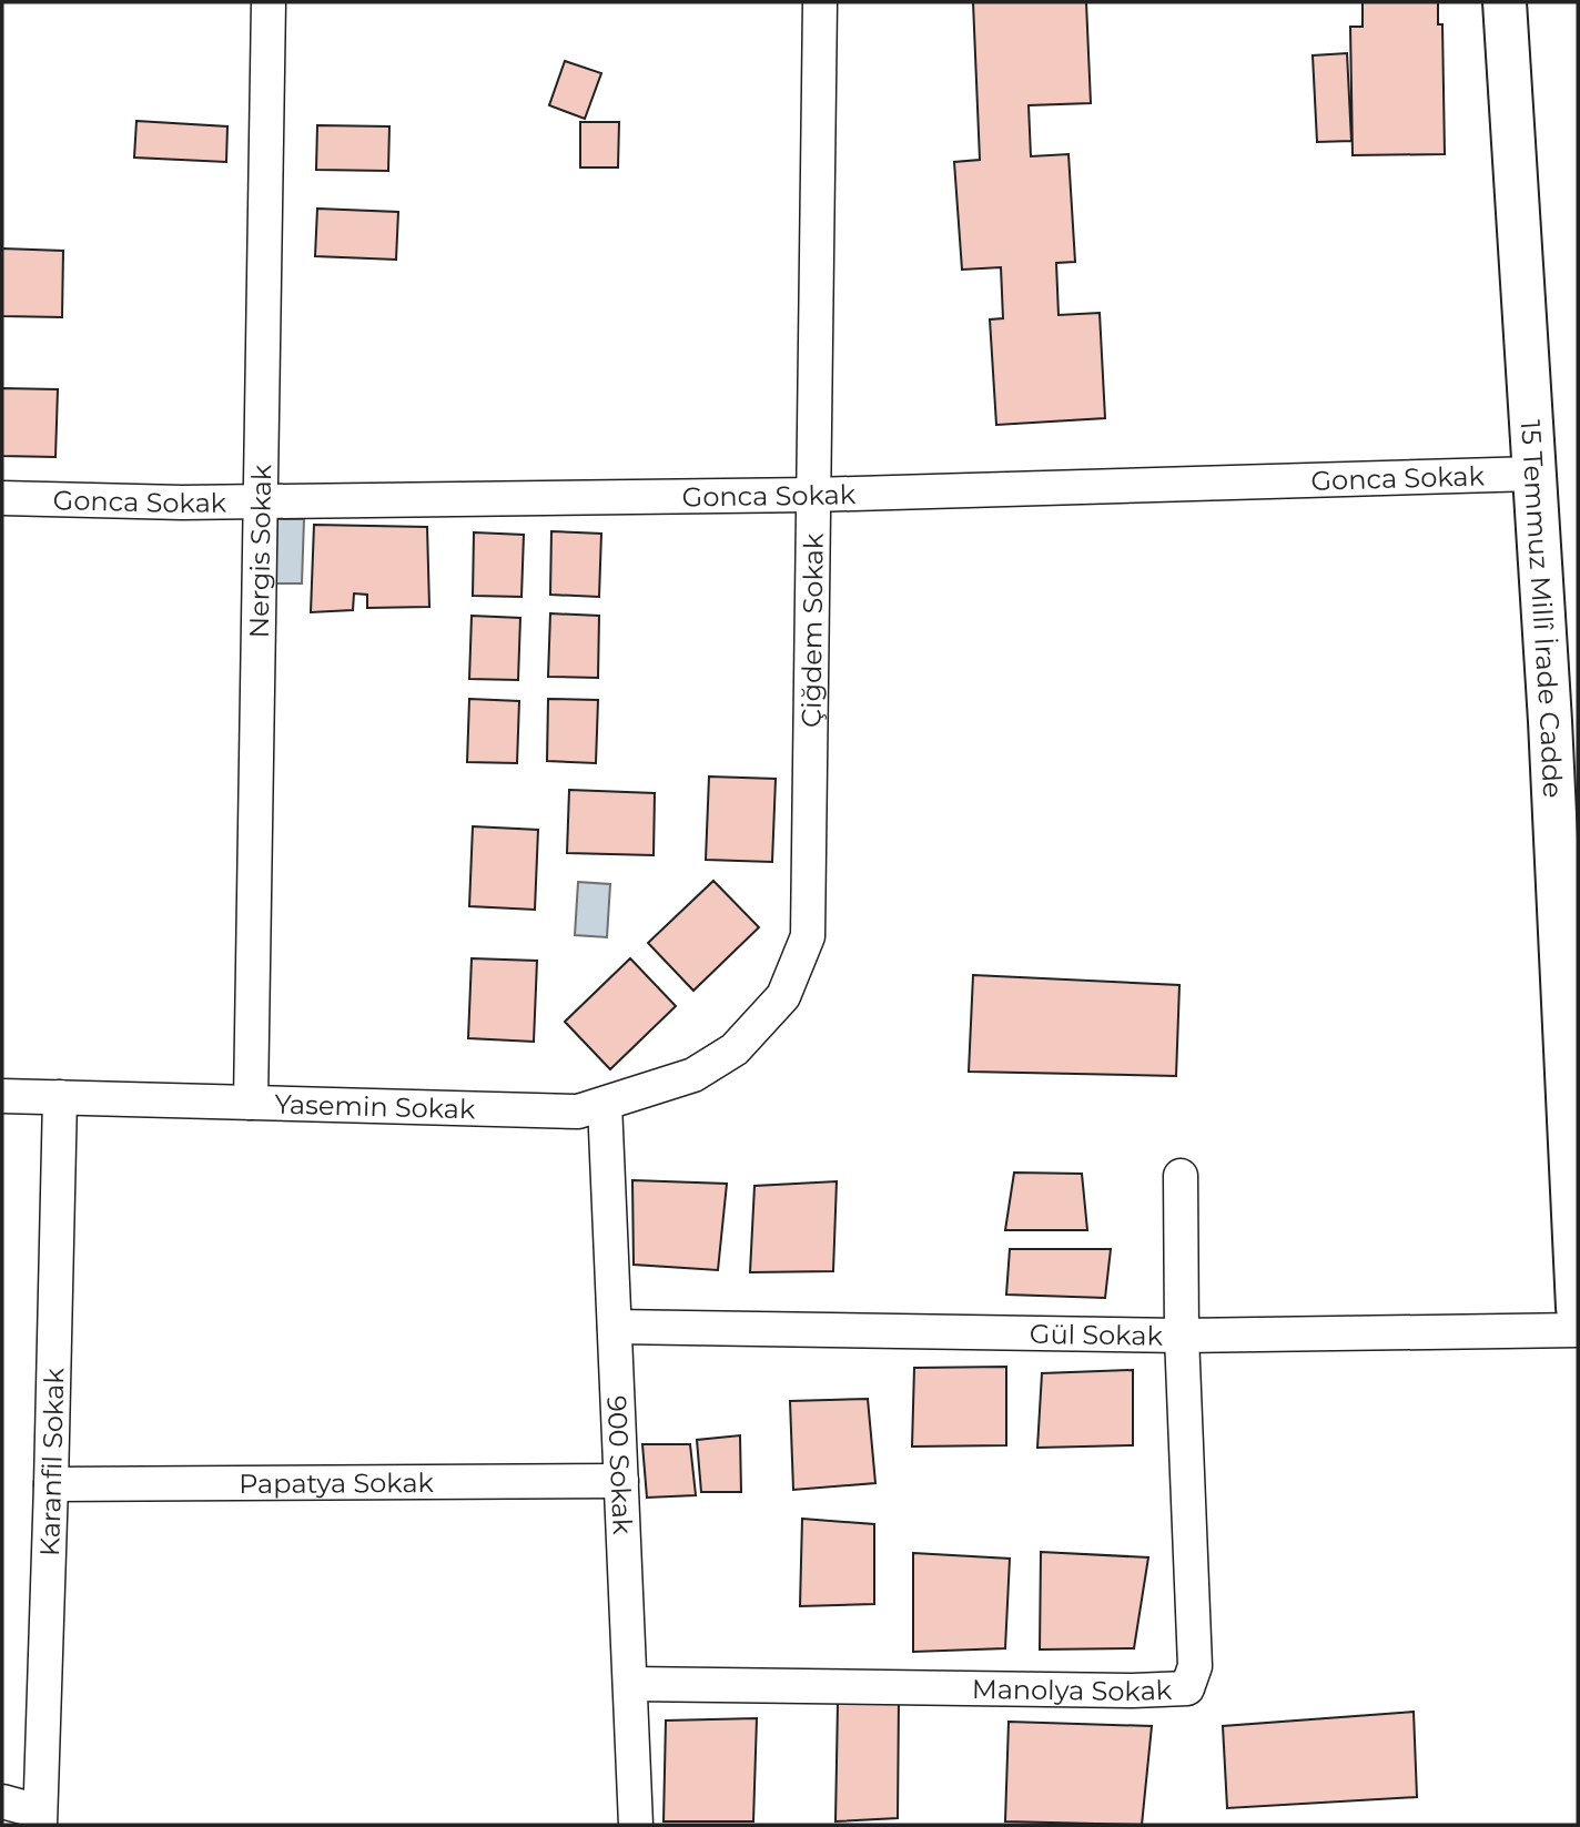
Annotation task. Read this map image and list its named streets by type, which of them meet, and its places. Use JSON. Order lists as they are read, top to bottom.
{
  "streets": {
    "main road": ["15 Temmuz Millî İrade Cadde"],
    "street": [
      "Gonca Sokak",
      "Nergis Sokak",
      "Çiğdem Sokak",
      "Yasemin Sokak",
      "Gül Sokak",
      "Karanfil Sokak",
      "900 Sokak",
      "Papatya Sokak",
      "Manolya Sokak"
    ]
  },
  "crossings": [
    ["Gonca Sokak", "Nergis Sokak"],
    ["Gonca Sokak", "15 Temmuz Millî İrade Cadde"],
    ["Gonca Sokak", "Çiğdem Sokak"],
    ["Nergis Sokak", "Yasemin Sokak"],
    ["Çiğdem Sokak", "Yasemin Sokak"],
    ["Yasemin Sokak", "Karanfil Sokak"],
    ["Yasemin Sokak", "900 Sokak"],
    ["Gül Sokak", "900 Sokak"],
    ["Gül Sokak", "Manolya Sokak"],
    ["Karanfil Sokak", "Papatya Sokak"],
    ["900 Sokak", "Papatya Sokak"],
    ["900 Sokak", "Manolya Sokak"]
  ]
}
